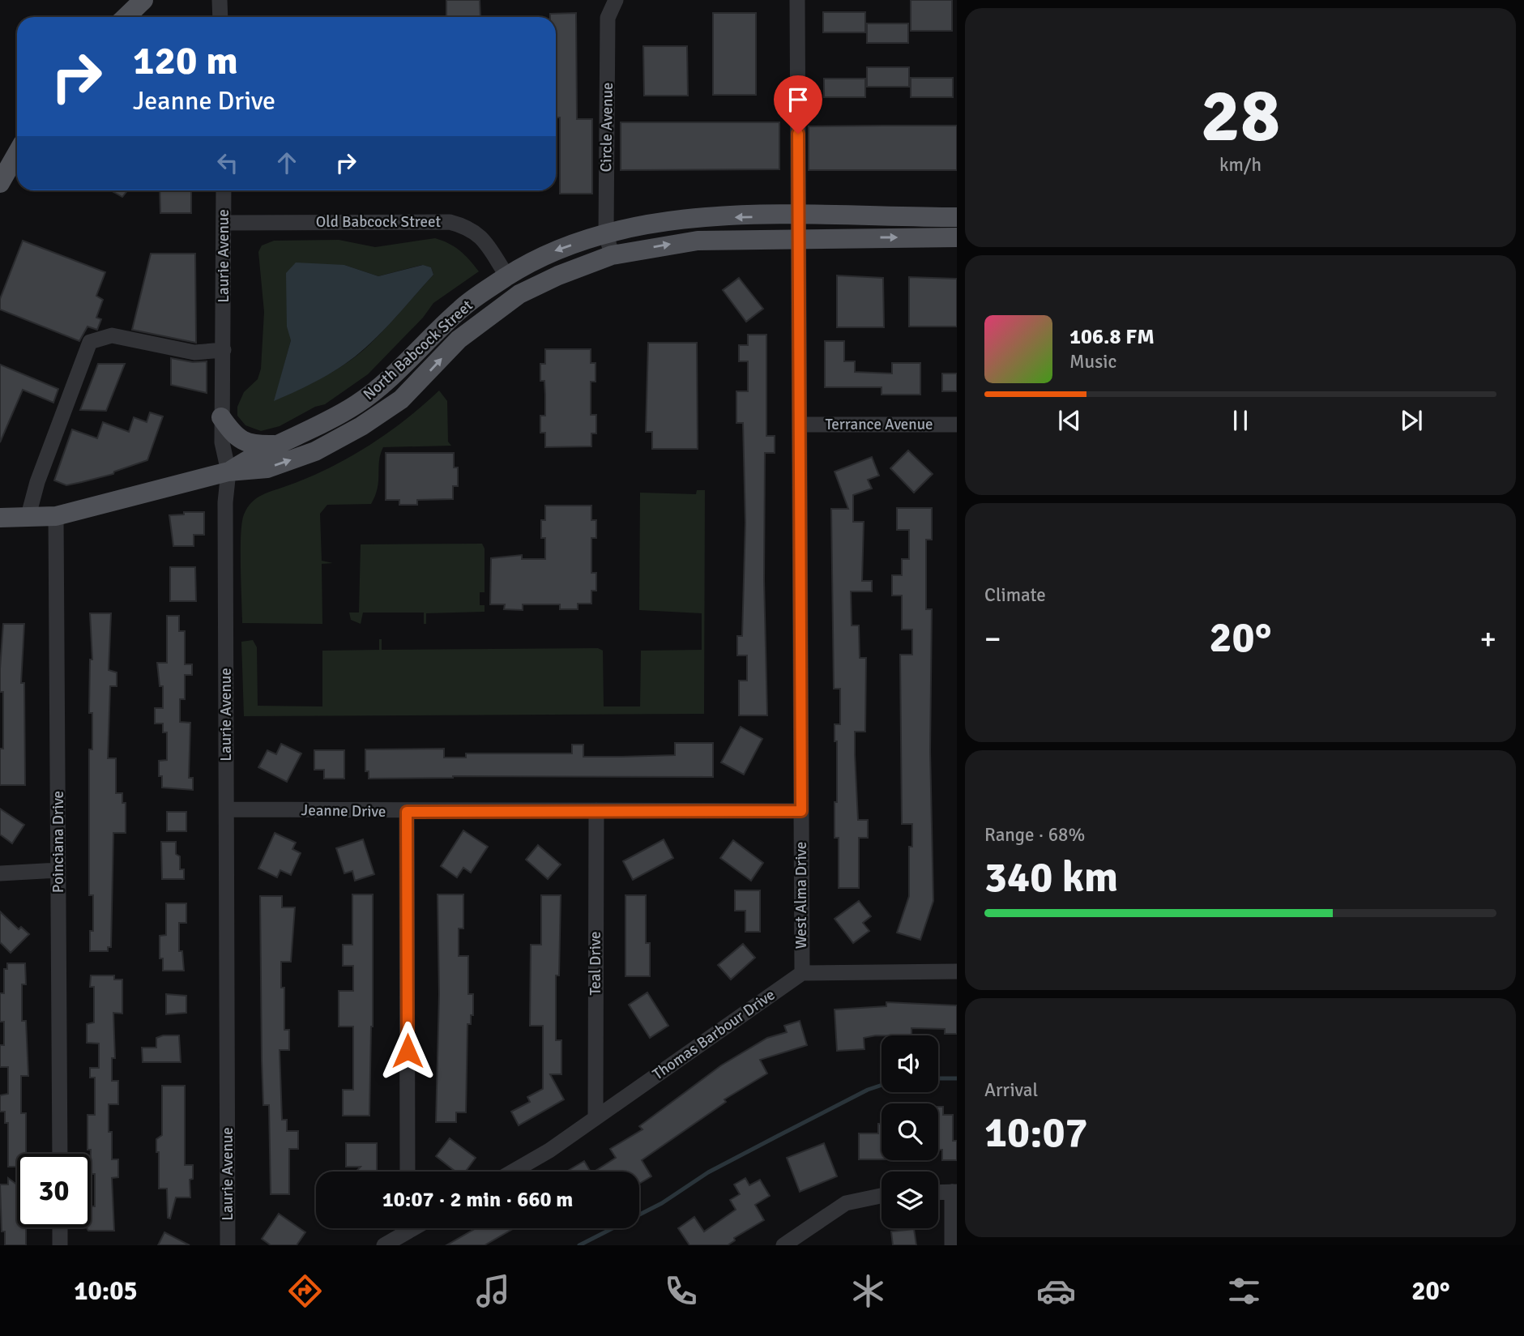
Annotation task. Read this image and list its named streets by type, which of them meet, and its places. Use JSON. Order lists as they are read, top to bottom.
{
  "streets": {
    "main road": ["North Babcock Street"],
    "street": [
      "Circle Avenue",
      "Old Babcock Street",
      "Laurie Avenue",
      "Terrance Avenue",
      "Jeanne Drive",
      "Poinciana Drive",
      "West Alma Drive",
      "Teal Drive",
      "Thomas Barbour Drive"
    ]
  },
  "crossings": [
    ["Circle Avenue", "North Babcock Street"],
    ["Old Babcock Street", "Laurie Avenue"],
    ["Old Babcock Street", "North Babcock Street"],
    ["Laurie Avenue", "North Babcock Street"],
    ["Laurie Avenue", "Jeanne Drive"],
    ["North Babcock Street", "Poinciana Drive"],
    ["North Babcock Street", "West Alma Drive"],
    ["Terrance Avenue", "West Alma Drive"],
    ["Jeanne Drive", "West Alma Drive"],
    ["Jeanne Drive", "Teal Drive"],
    ["West Alma Drive", "Thomas Barbour Drive"],
    ["Teal Drive", "Thomas Barbour Drive"]
  ],
  "page": {
    "tile": [
      ["28", "km/h"],
      "Climate",
      ["Range · 68%", "340 km"],
      ["Arrival", "10:07"]
    ],
    "turn": ["120 m", "Jeanne Drive"],
    "song": ["106.8 FM", "Music"],
    "heat": ["−", "20°", "+"],
    "limit": "30",
    "trip": "10:07 · 2 min · 660 m",
    "tabs": ["10:05", "20°"]
  }
}
